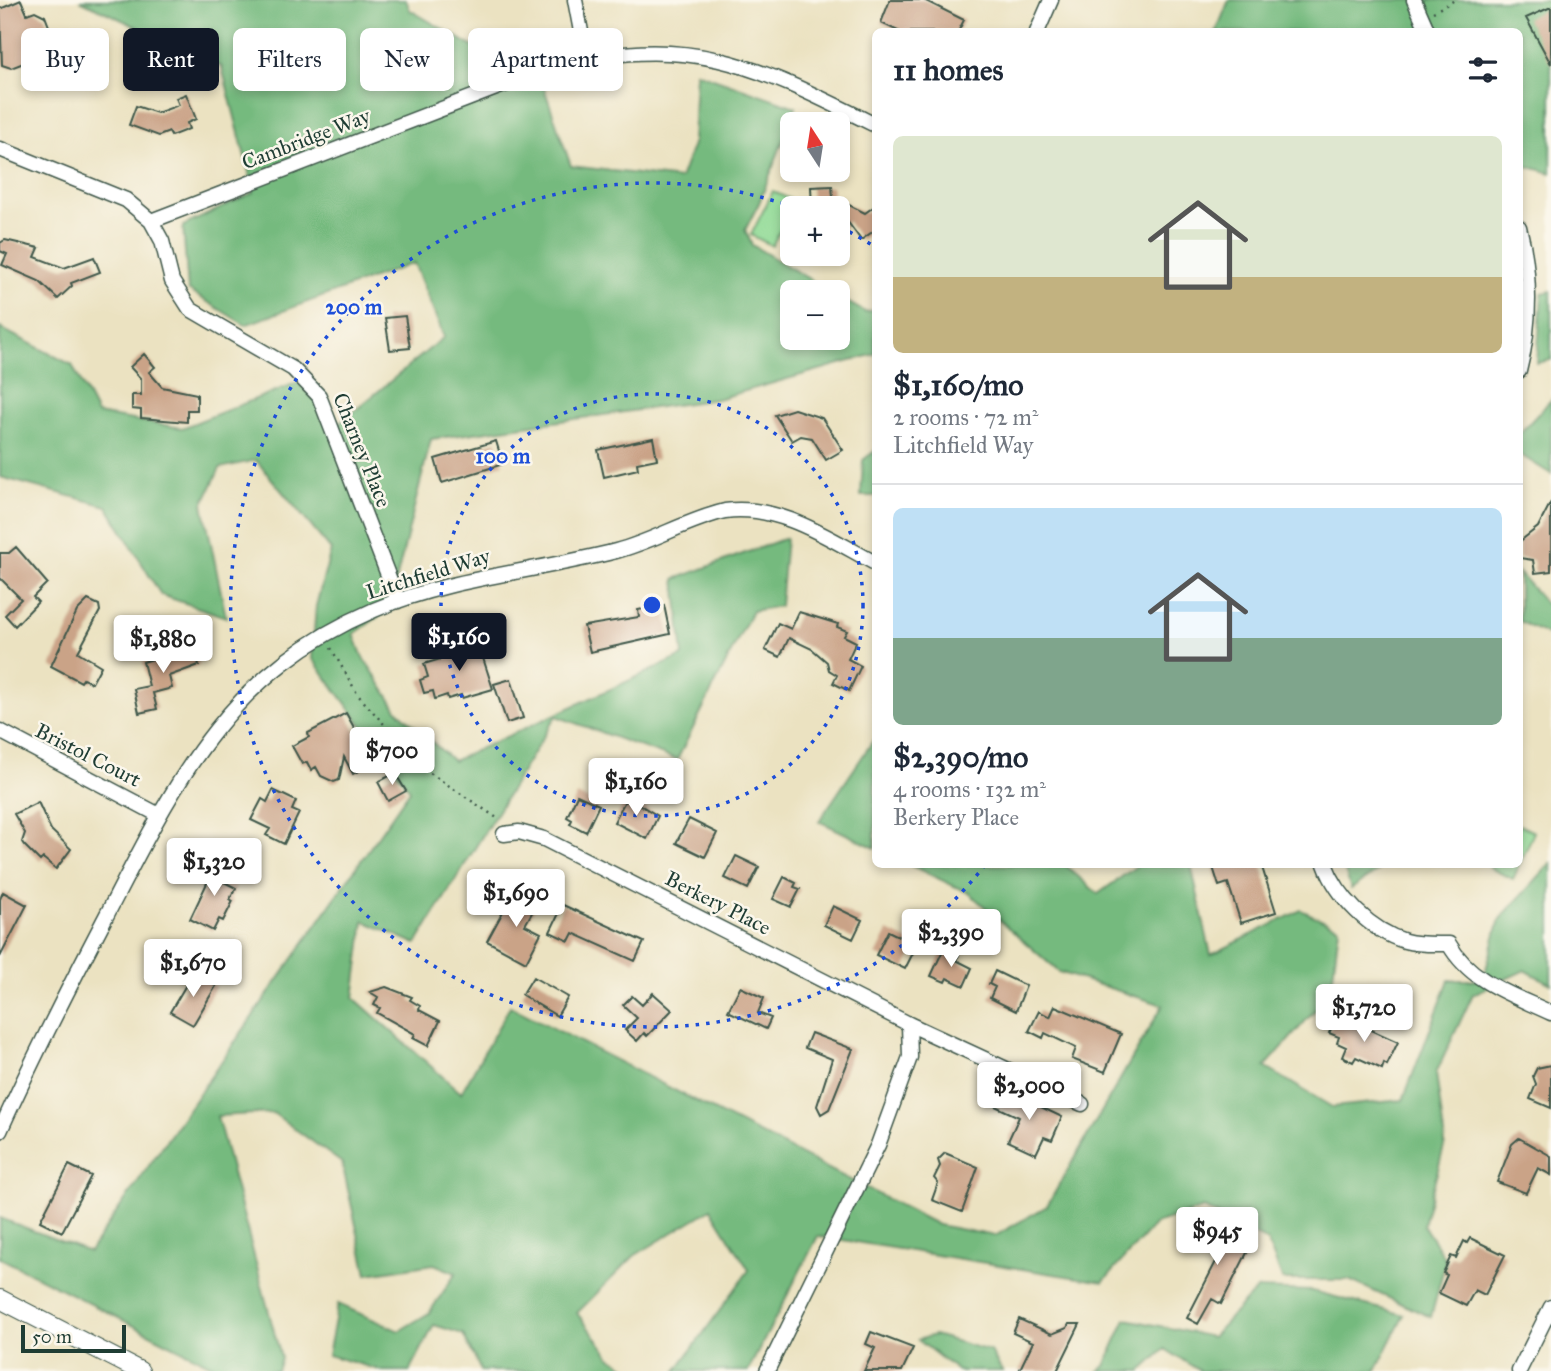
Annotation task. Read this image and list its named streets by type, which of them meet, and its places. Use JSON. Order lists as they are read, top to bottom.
{
  "streets": {
    "street": [
      "Cambridge Way",
      "Charney Place",
      "Litchfield Way",
      "Bristol Court",
      "Berkery Place"
    ]
  },
  "crossings": [
    ["Cambridge Way", "Charney Place"],
    ["Charney Place", "Litchfield Way"],
    ["Litchfield Way", "Bristol Court"]
  ],
  "scale_bar": "50 m",
  "north": "top",
  "page": {
    "chip": [
      "Buy",
      "Rent",
      "Filters",
      "New",
      "Apartment"
    ],
    "heading": "11 homes",
    "map_buttons": ["+", "−"],
    "list": [
      {
        "name": "$1,160/mo",
        "note": "2 rooms · 72 m² · Litchfield Way"
      },
      {
        "name": "$2,390/mo",
        "note": "4 rooms · 132 m² · Berkery Place"
      }
    ],
    "price": [
      "$1,160",
      "$1,880",
      "$700",
      "$1,160",
      "$1,320",
      "$1,690",
      "$2,390",
      "$1,670",
      "$1,720",
      "$2,000",
      "$945"
    ],
    "scale": "50 m"
  },
  "rings": ["200 m", "100 m"]
}
